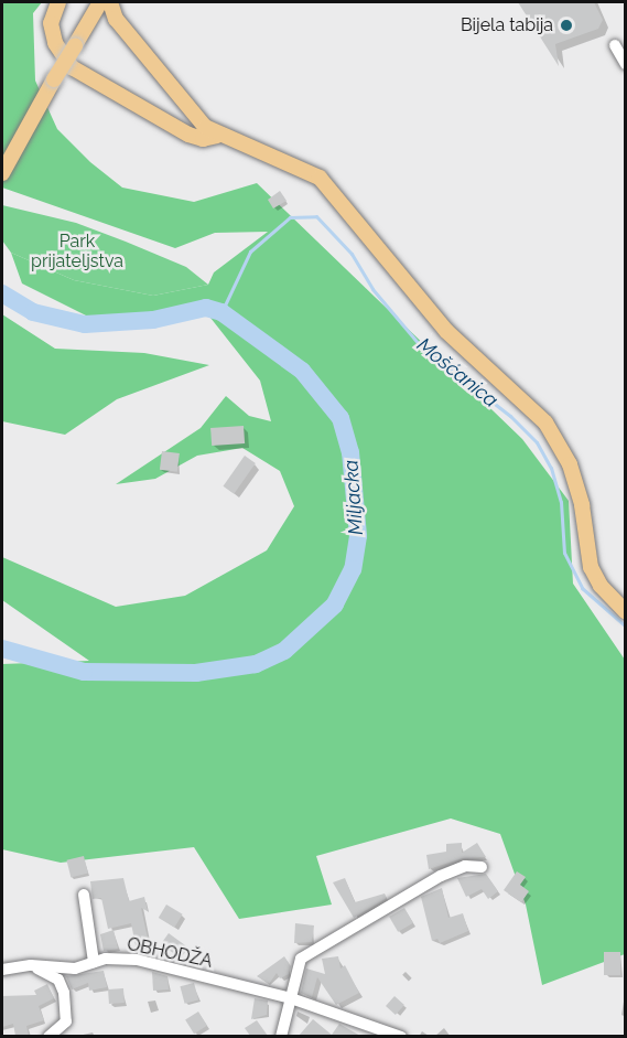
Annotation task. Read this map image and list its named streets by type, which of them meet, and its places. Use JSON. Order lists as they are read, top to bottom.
{
  "streets": {
    "street": ["OBHODŽA"]
  },
  "water": ["Mošćanica", "Miljacka"],
  "parks": ["Park prijateljstva"],
  "places": ["Bijela tabija"]
}
